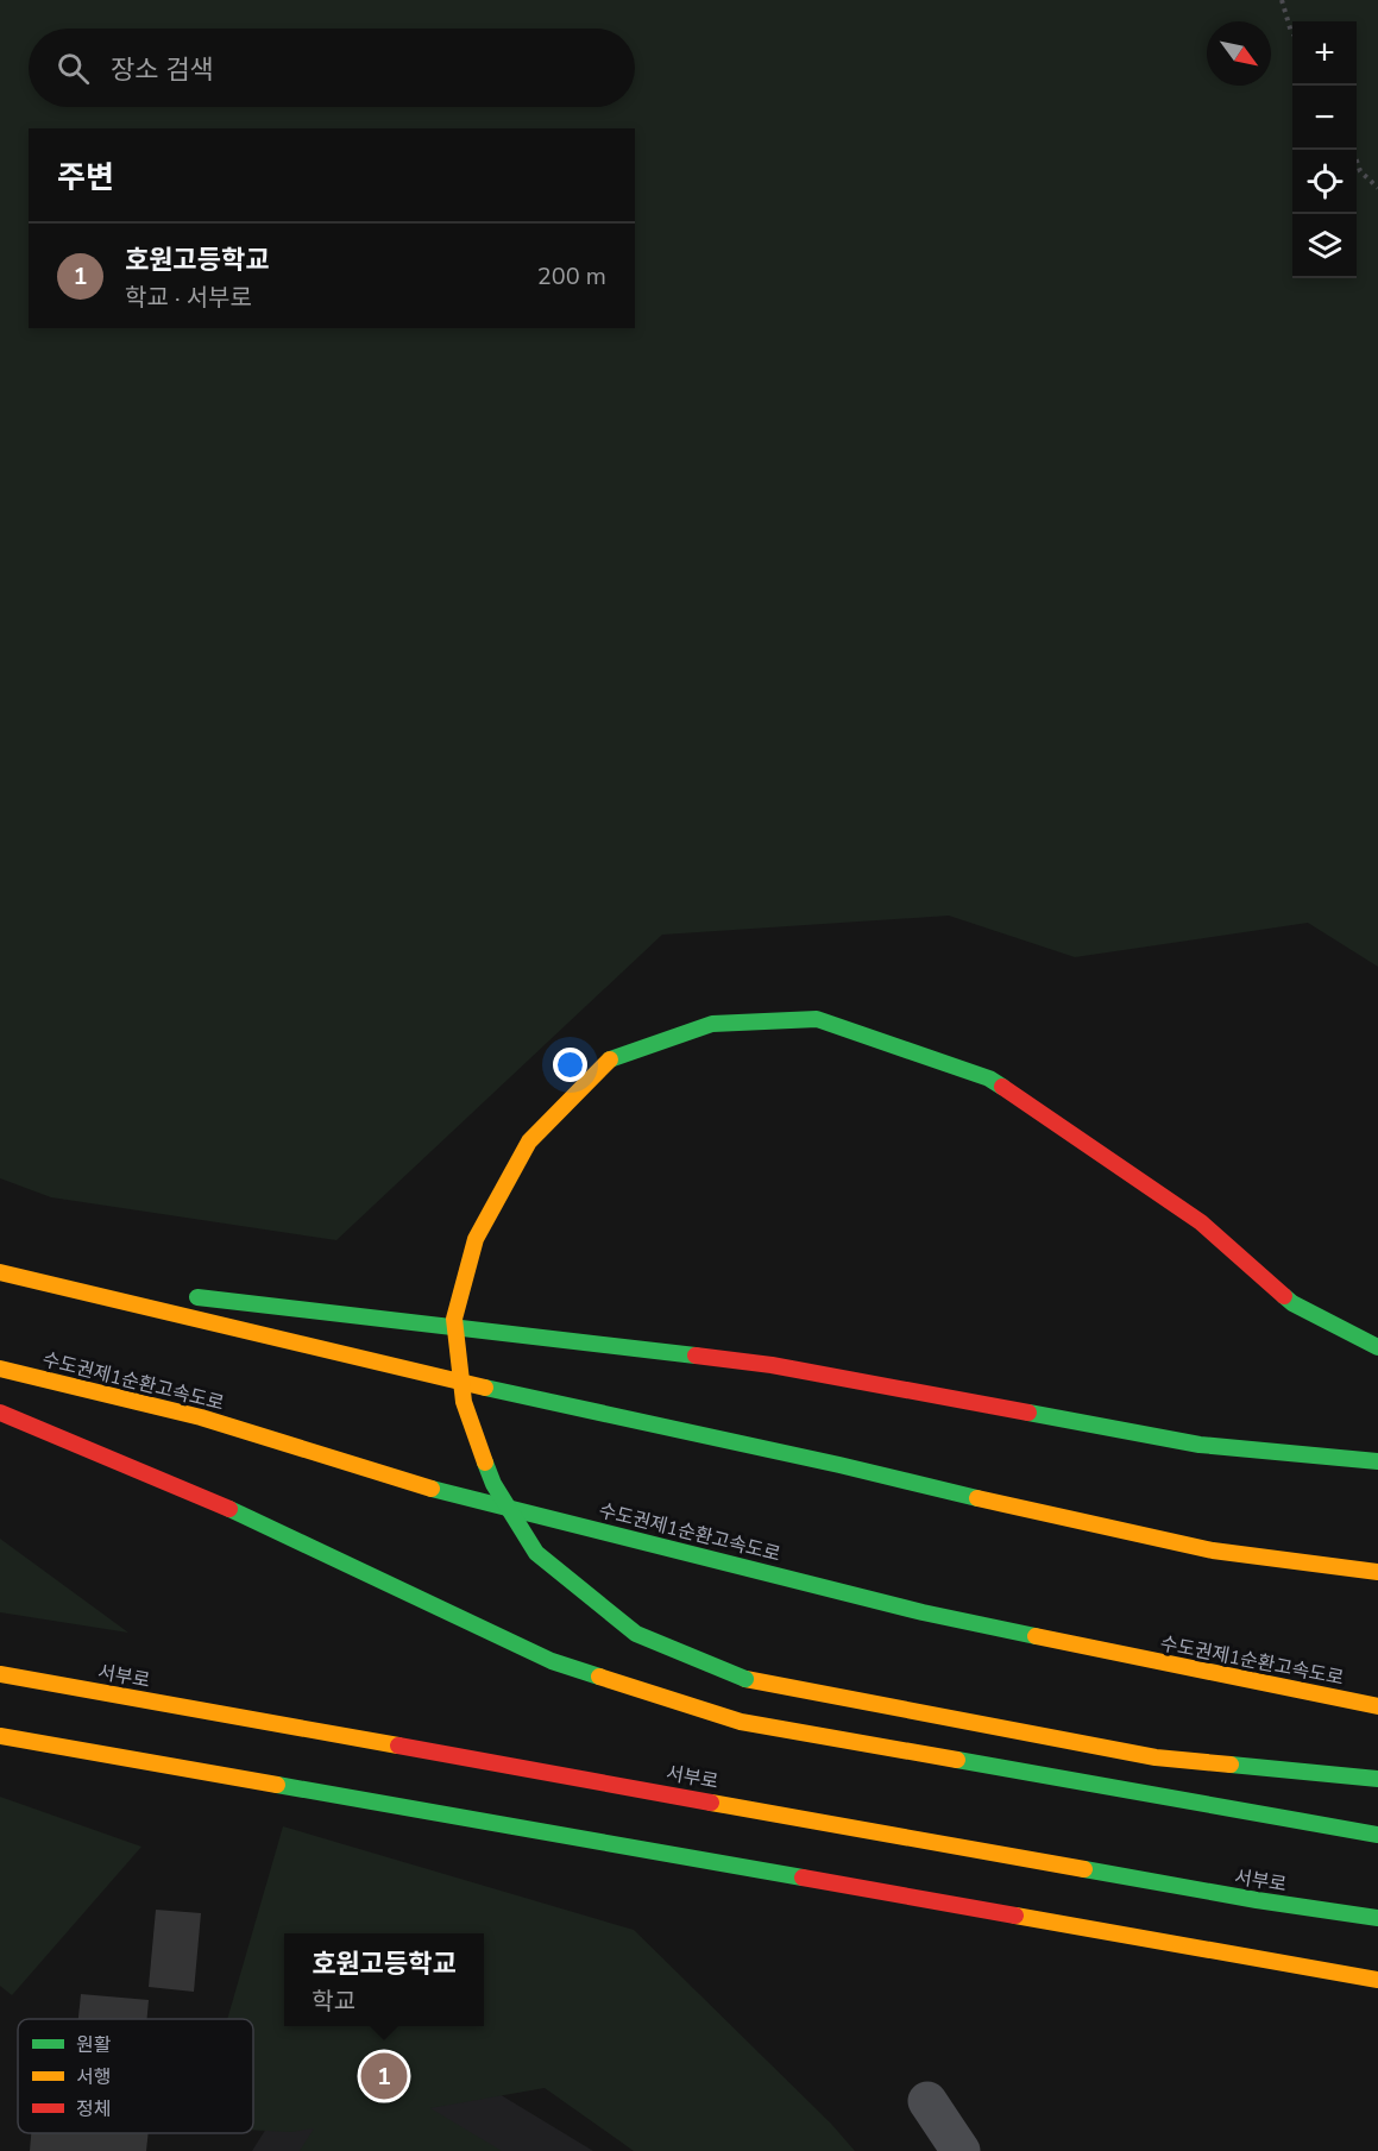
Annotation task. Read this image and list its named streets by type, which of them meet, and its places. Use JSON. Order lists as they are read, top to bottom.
{
  "streets": {
    "highway": ["수도권제1순환고속도로", "서부로"]
  },
  "legend": ["원활", "서행", "정체"],
  "north": "bottom right",
  "page": {
    "map_buttons": ["+", "−"],
    "search": "장소 검색",
    "heading": "주변",
    "list": [
      {
        "mark": "1",
        "name": "호원고등학교",
        "note": "학교 · 서부로",
        "value": "200 m"
      }
    ],
    "popup": ["호원고등학교", "학교"],
    "pins": "1"
  }
}
